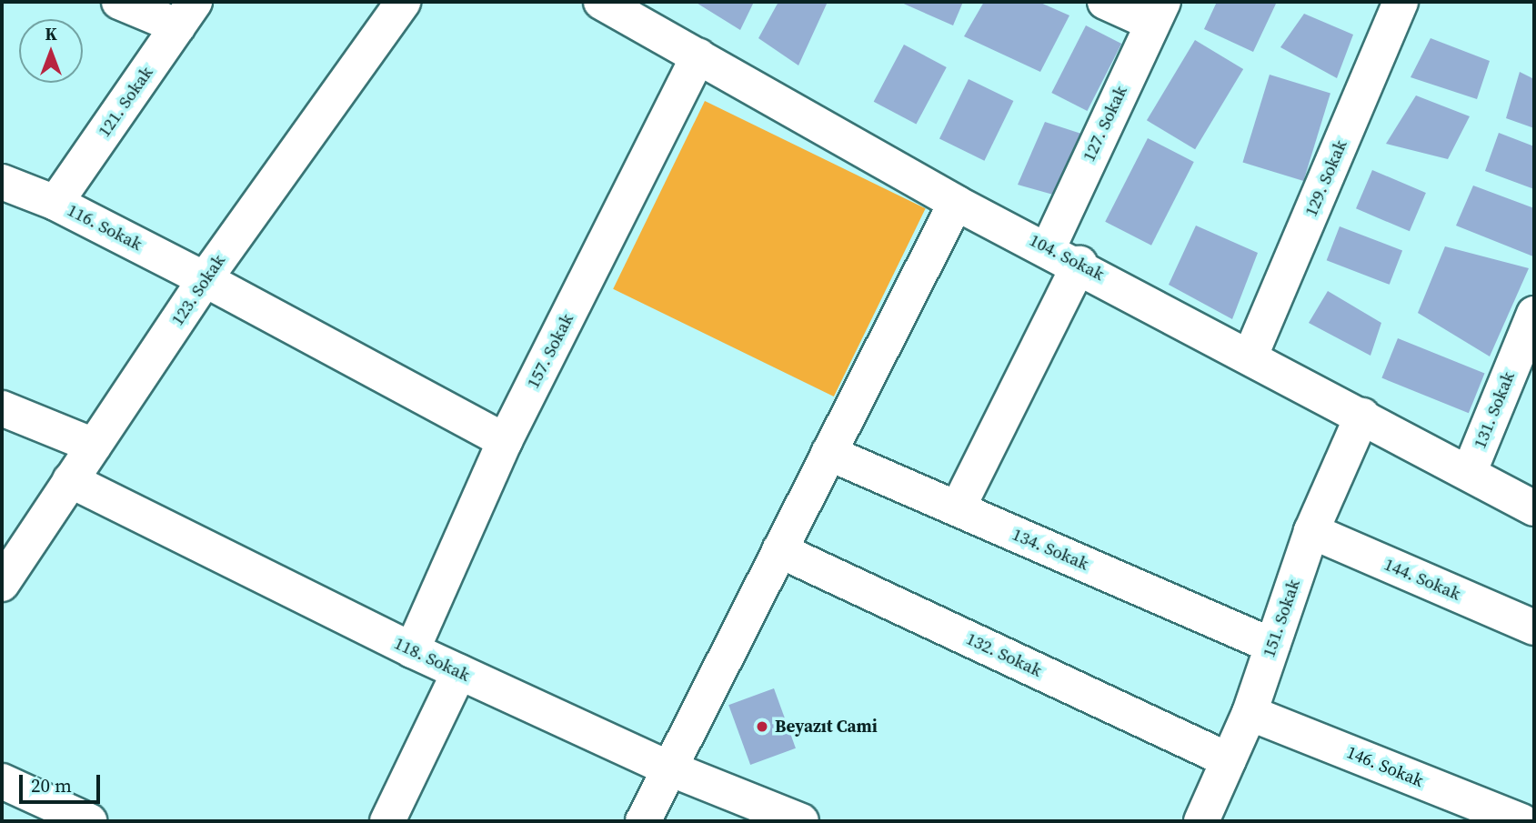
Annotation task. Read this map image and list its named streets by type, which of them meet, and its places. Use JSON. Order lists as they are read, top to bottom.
{
  "streets": {
    "street": [
      "121. Sokak",
      "127. Sokak",
      "129. Sokak",
      "116. Sokak",
      "104. Sokak",
      "123. Sokak",
      "157. Sokak",
      "131. Sokak",
      "134. Sokak",
      "144. Sokak",
      "151. Sokak",
      "132. Sokak",
      "118. Sokak",
      "146. Sokak"
    ]
  },
  "crossings": [
    ["121. Sokak", "116. Sokak"],
    ["127. Sokak", "104. Sokak"],
    ["129. Sokak", "104. Sokak"],
    ["116. Sokak", "123. Sokak"],
    ["116. Sokak", "157. Sokak"],
    ["104. Sokak", "157. Sokak"],
    ["104. Sokak", "131. Sokak"],
    ["104. Sokak", "151. Sokak"],
    ["123. Sokak", "118. Sokak"],
    ["157. Sokak", "118. Sokak"],
    ["134. Sokak", "151. Sokak"],
    ["144. Sokak", "151. Sokak"],
    ["151. Sokak", "132. Sokak"],
    ["151. Sokak", "146. Sokak"]
  ],
  "places": ["Beyazıt Cami"],
  "scale_bar": "20 m",
  "north": "top"
}
